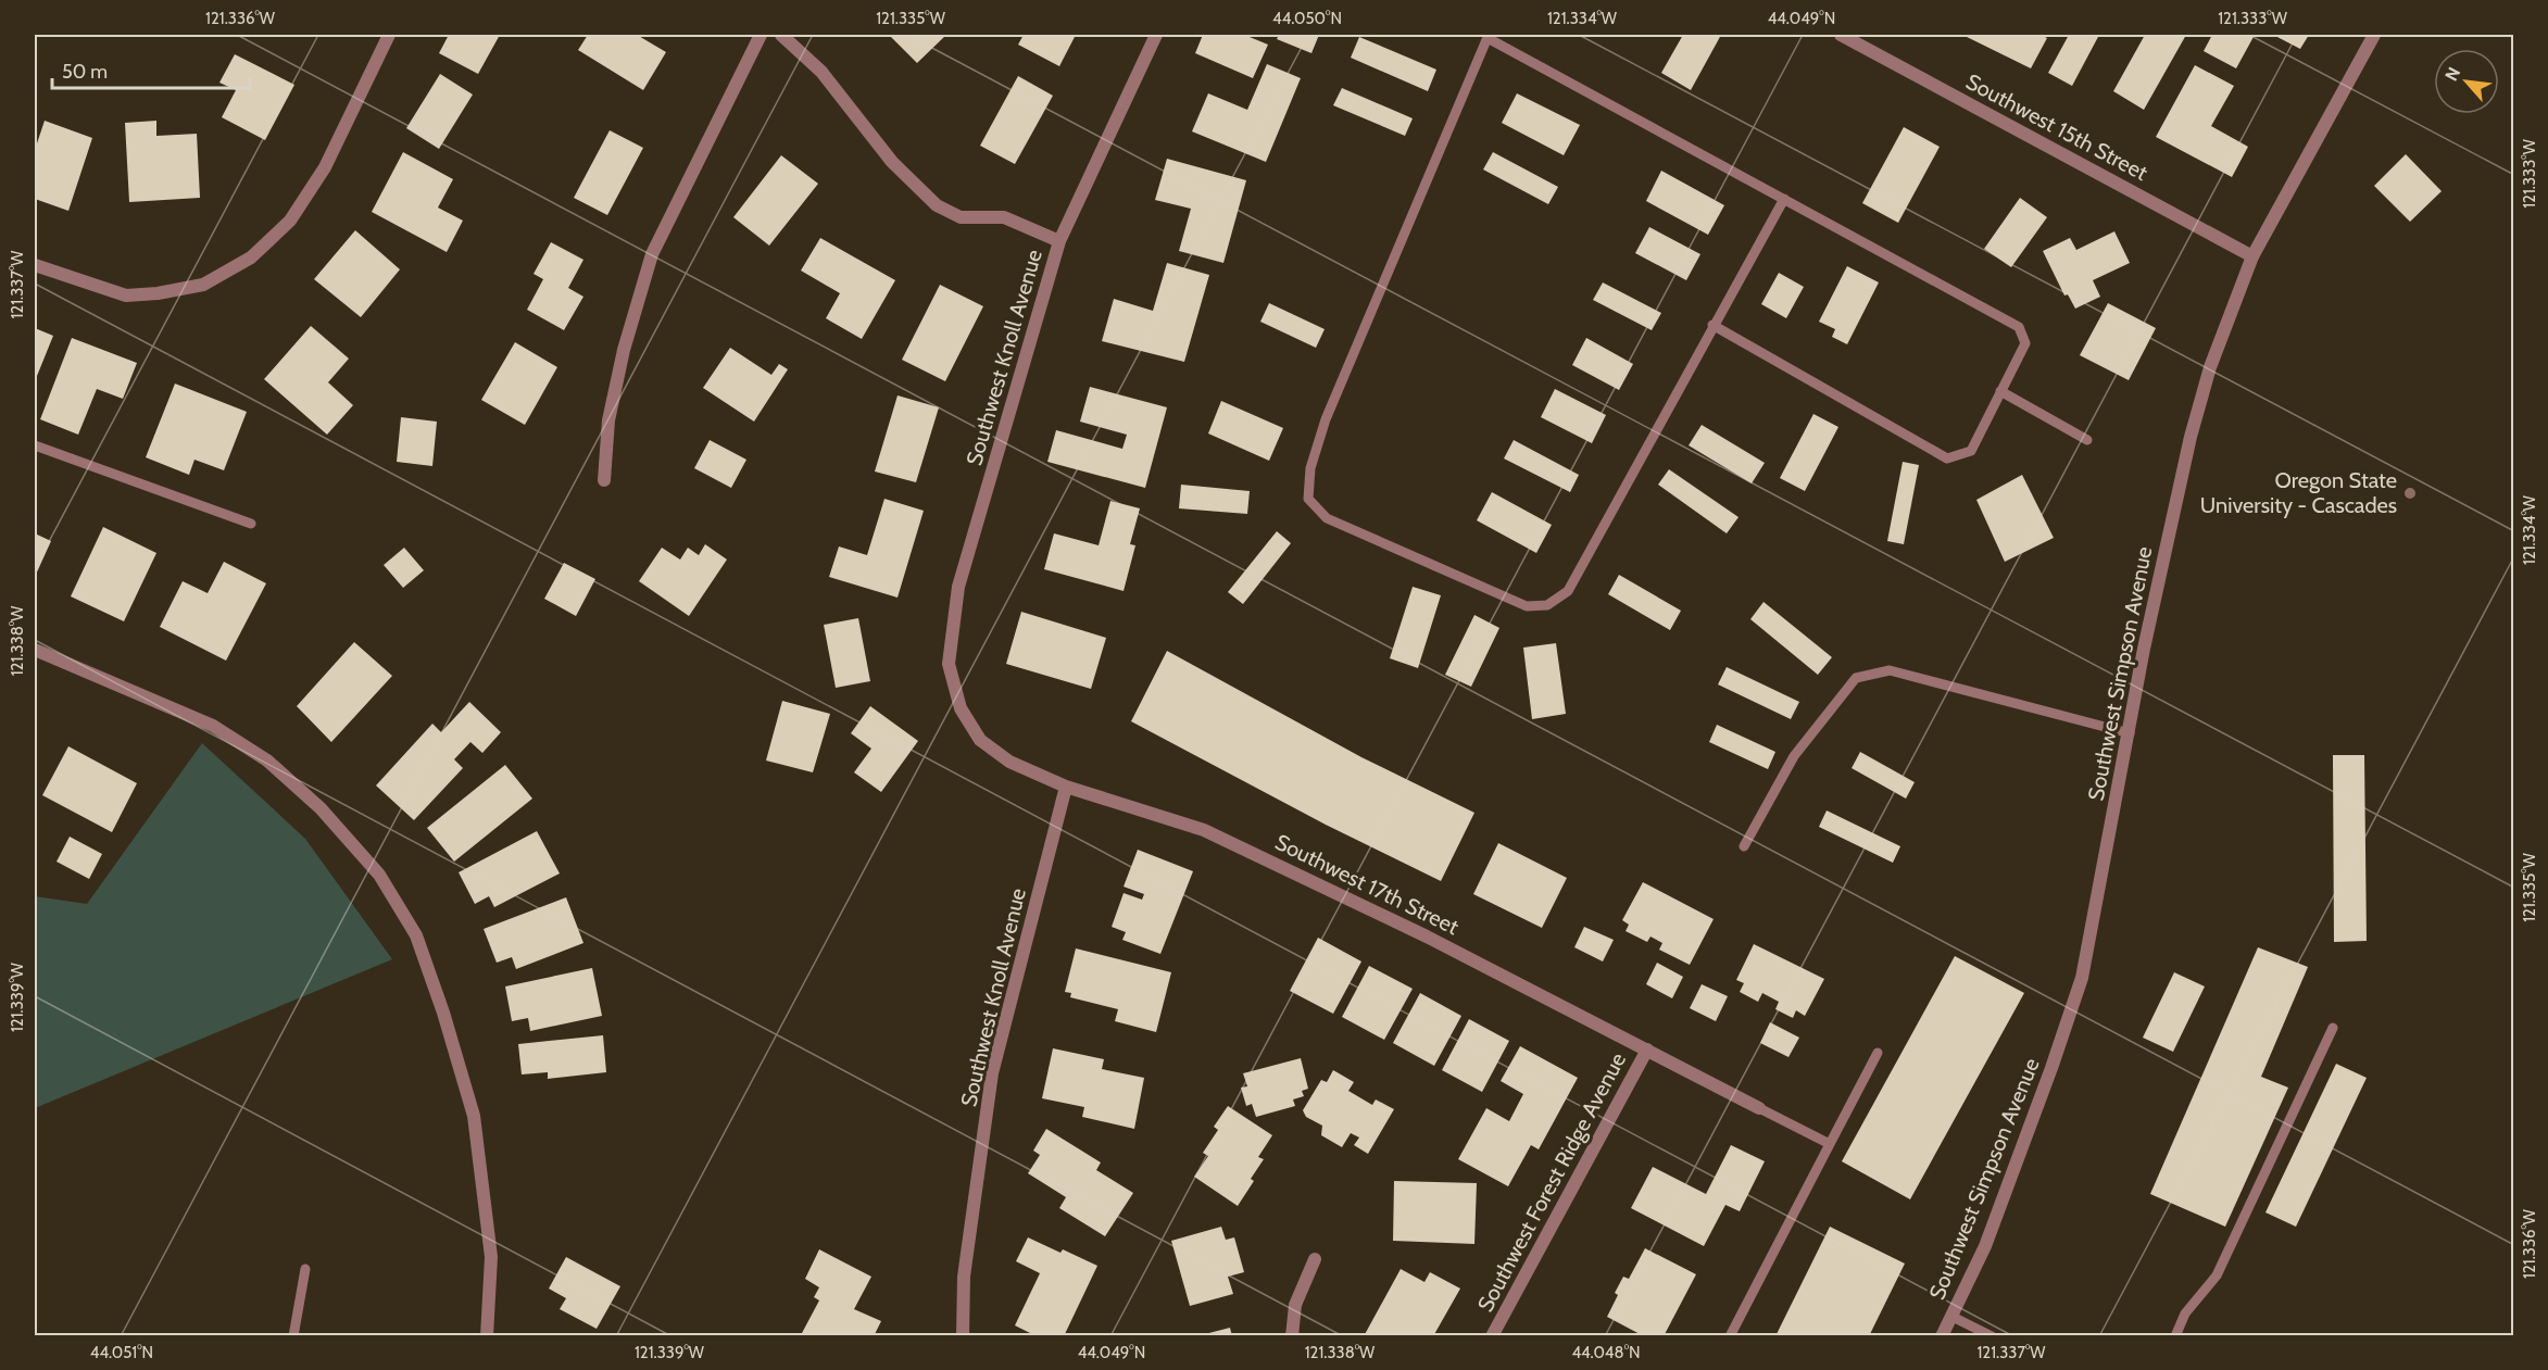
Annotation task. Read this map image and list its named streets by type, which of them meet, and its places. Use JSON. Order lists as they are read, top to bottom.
{
  "streets": {
    "street": [
      "Southwest 15th Street",
      "Southwest Knoll Avenue",
      "Southwest Simpson Avenue",
      "Southwest 17th Street",
      "Southwest Forest Ridge Avenue"
    ]
  },
  "crossings": [
    ["Southwest 15th Street", "Southwest Simpson Avenue"],
    ["Southwest Knoll Avenue", "Southwest 17th Street"],
    ["Southwest 17th Street", "Southwest Forest Ridge Avenue"]
  ],
  "places": ["Oregon State University - Cascades"],
  "scale_bar": "50 m",
  "north": "top left",
  "coordinates": [
    "121.336°W",
    "121.335°W",
    "44.050°N",
    "121.334°W",
    "44.049°N",
    "121.333°W",
    "121.337°W",
    "121.338°W",
    "121.339°W",
    "44.051°N",
    "44.048°N"
  ]
}
